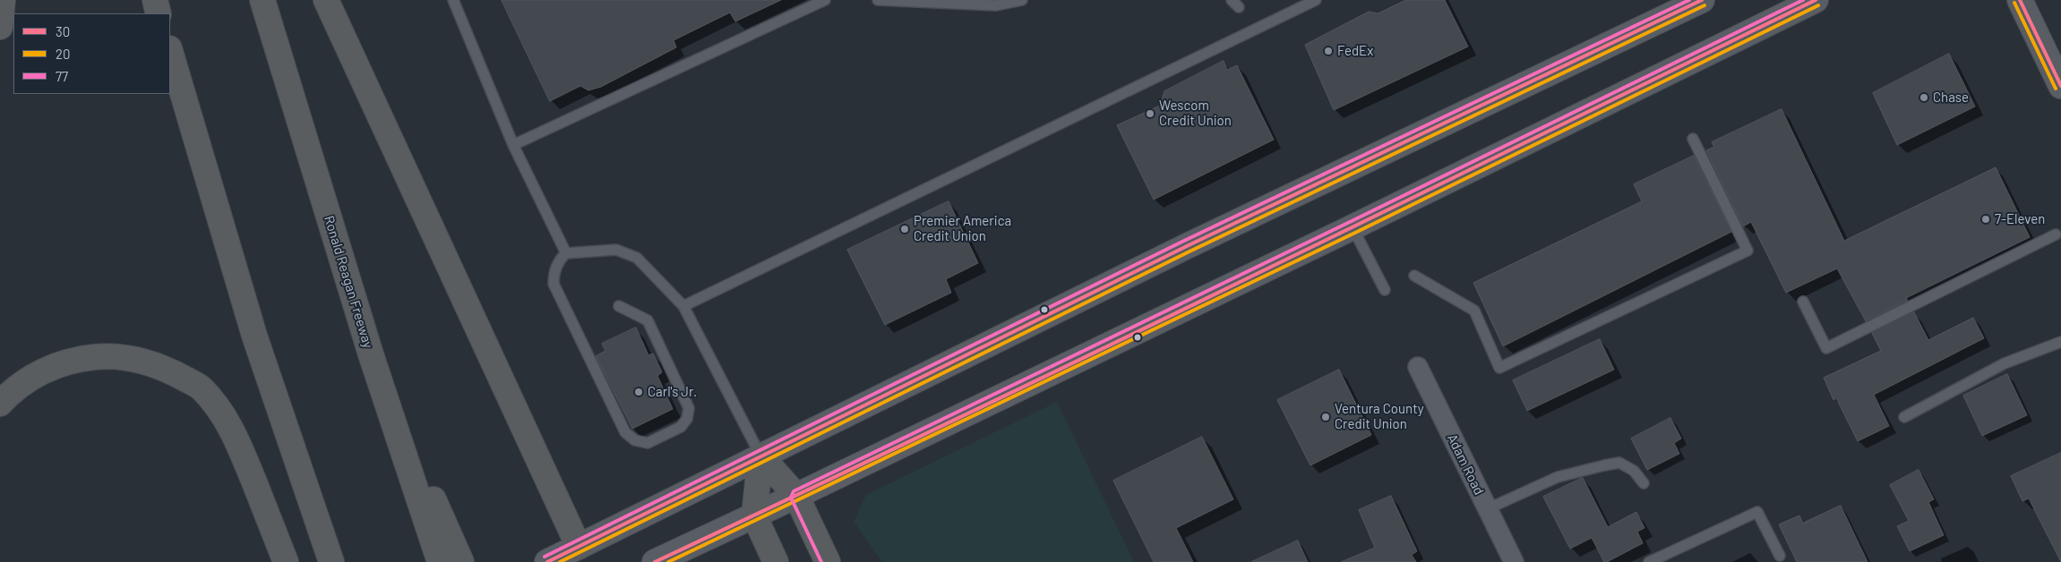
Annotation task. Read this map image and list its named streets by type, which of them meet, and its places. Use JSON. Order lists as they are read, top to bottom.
{
  "streets": {
    "highway": ["Ronald Reagan Freeway"],
    "street": ["Adam Road"]
  },
  "places": [
    "FedEx",
    "Chase",
    "Wescom Credit Union",
    "7-Eleven",
    "Premier America Credit Union",
    "Carl's Jr.",
    "Ventura County Credit Union"
  ],
  "lines": ["transit line 30", "transit line 77", "transit line 20"],
  "legend": ["30", "20", "77"]
}
